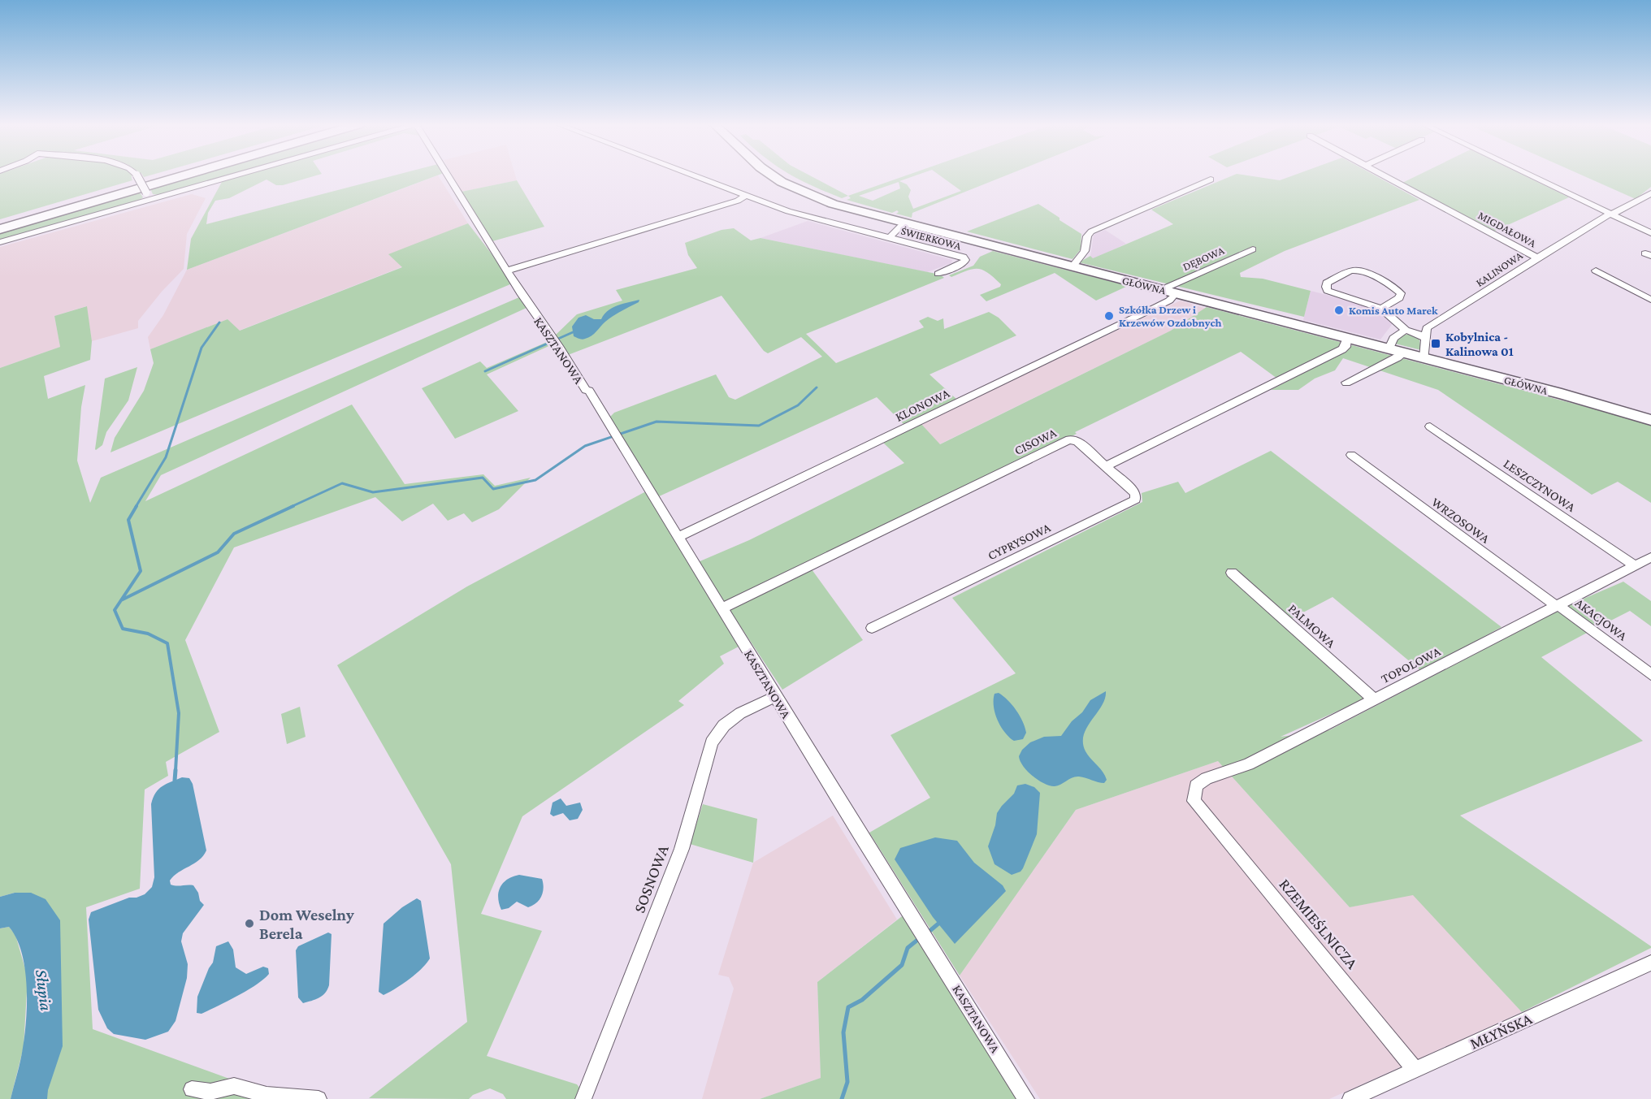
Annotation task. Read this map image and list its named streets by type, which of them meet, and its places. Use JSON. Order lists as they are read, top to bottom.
{
  "streets": {
    "main road": ["GŁÓWNA"],
    "street": [
      "MIGDAŁOWA",
      "ŚWIERKOWA",
      "DĘBOWA",
      "KALINOWA",
      "KASZTANOWA",
      "KLONOWA",
      "CISOWA",
      "LESZCZYNOWA",
      "WRZOSOWA",
      "CYPRYSOWA",
      "AKACJOWA",
      "PALMOWA",
      "TOPOLOWA",
      "SOSNOWA",
      "RZEMIEŚLNICZA",
      "MŁYŃSKA"
    ]
  },
  "crossings": [
    ["MIGDAŁOWA", "KALINOWA"],
    ["ŚWIERKOWA", "GŁÓWNA"],
    ["DĘBOWA", "GŁÓWNA"],
    ["DĘBOWA", "KLONOWA"],
    ["GŁÓWNA", "KLONOWA"],
    ["KASZTANOWA", "KLONOWA"],
    ["KASZTANOWA", "CISOWA"],
    ["KASZTANOWA", "SOSNOWA"],
    ["CISOWA", "CYPRYSOWA"],
    ["LESZCZYNOWA", "TOPOLOWA"],
    ["WRZOSOWA", "AKACJOWA"],
    ["WRZOSOWA", "TOPOLOWA"],
    ["AKACJOWA", "TOPOLOWA"],
    ["PALMOWA", "TOPOLOWA"],
    ["TOPOLOWA", "RZEMIEŚLNICZA"],
    ["RZEMIEŚLNICZA", "MŁYŃSKA"]
  ],
  "water": ["Słupia"],
  "places": {
    "other": ["Komis Auto Marek", "Szkółka Drzew i Krzewów Ozdobnych", "Dom Weselny Berela"],
    "transit": ["Kobylnica - Kalinowa 01"]
  }
}
